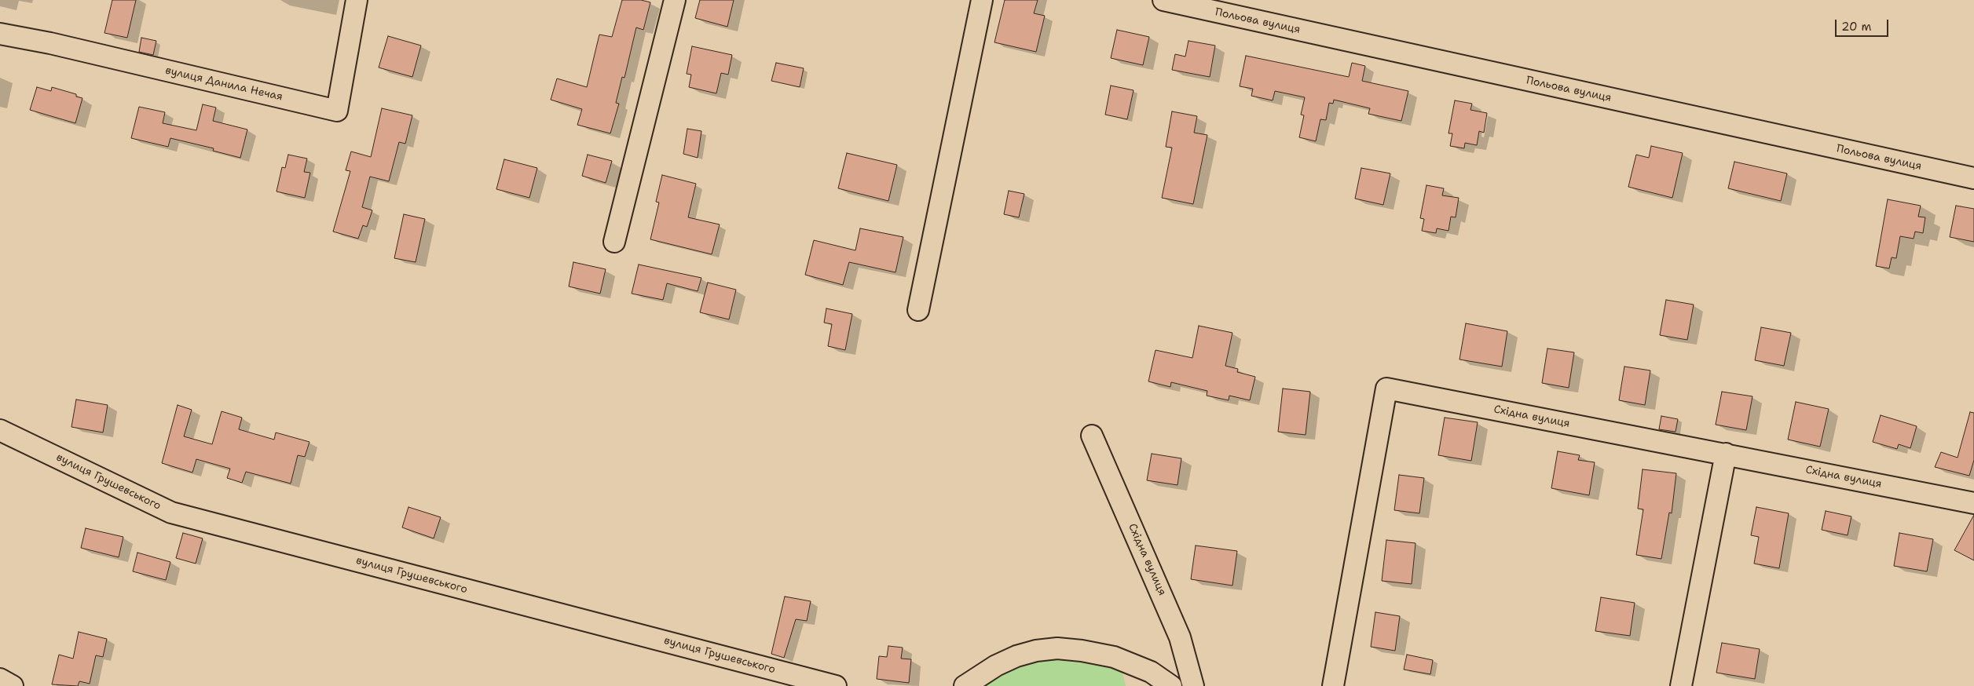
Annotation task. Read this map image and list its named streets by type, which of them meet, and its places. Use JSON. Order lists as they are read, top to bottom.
{
  "streets": {
    "street": [
      "Польова вулиця",
      "вулиця Данила Нечая",
      "Східна вулиця",
      "вулиця Грушевського"
    ]
  },
  "scale_bar": "20 m"
}
